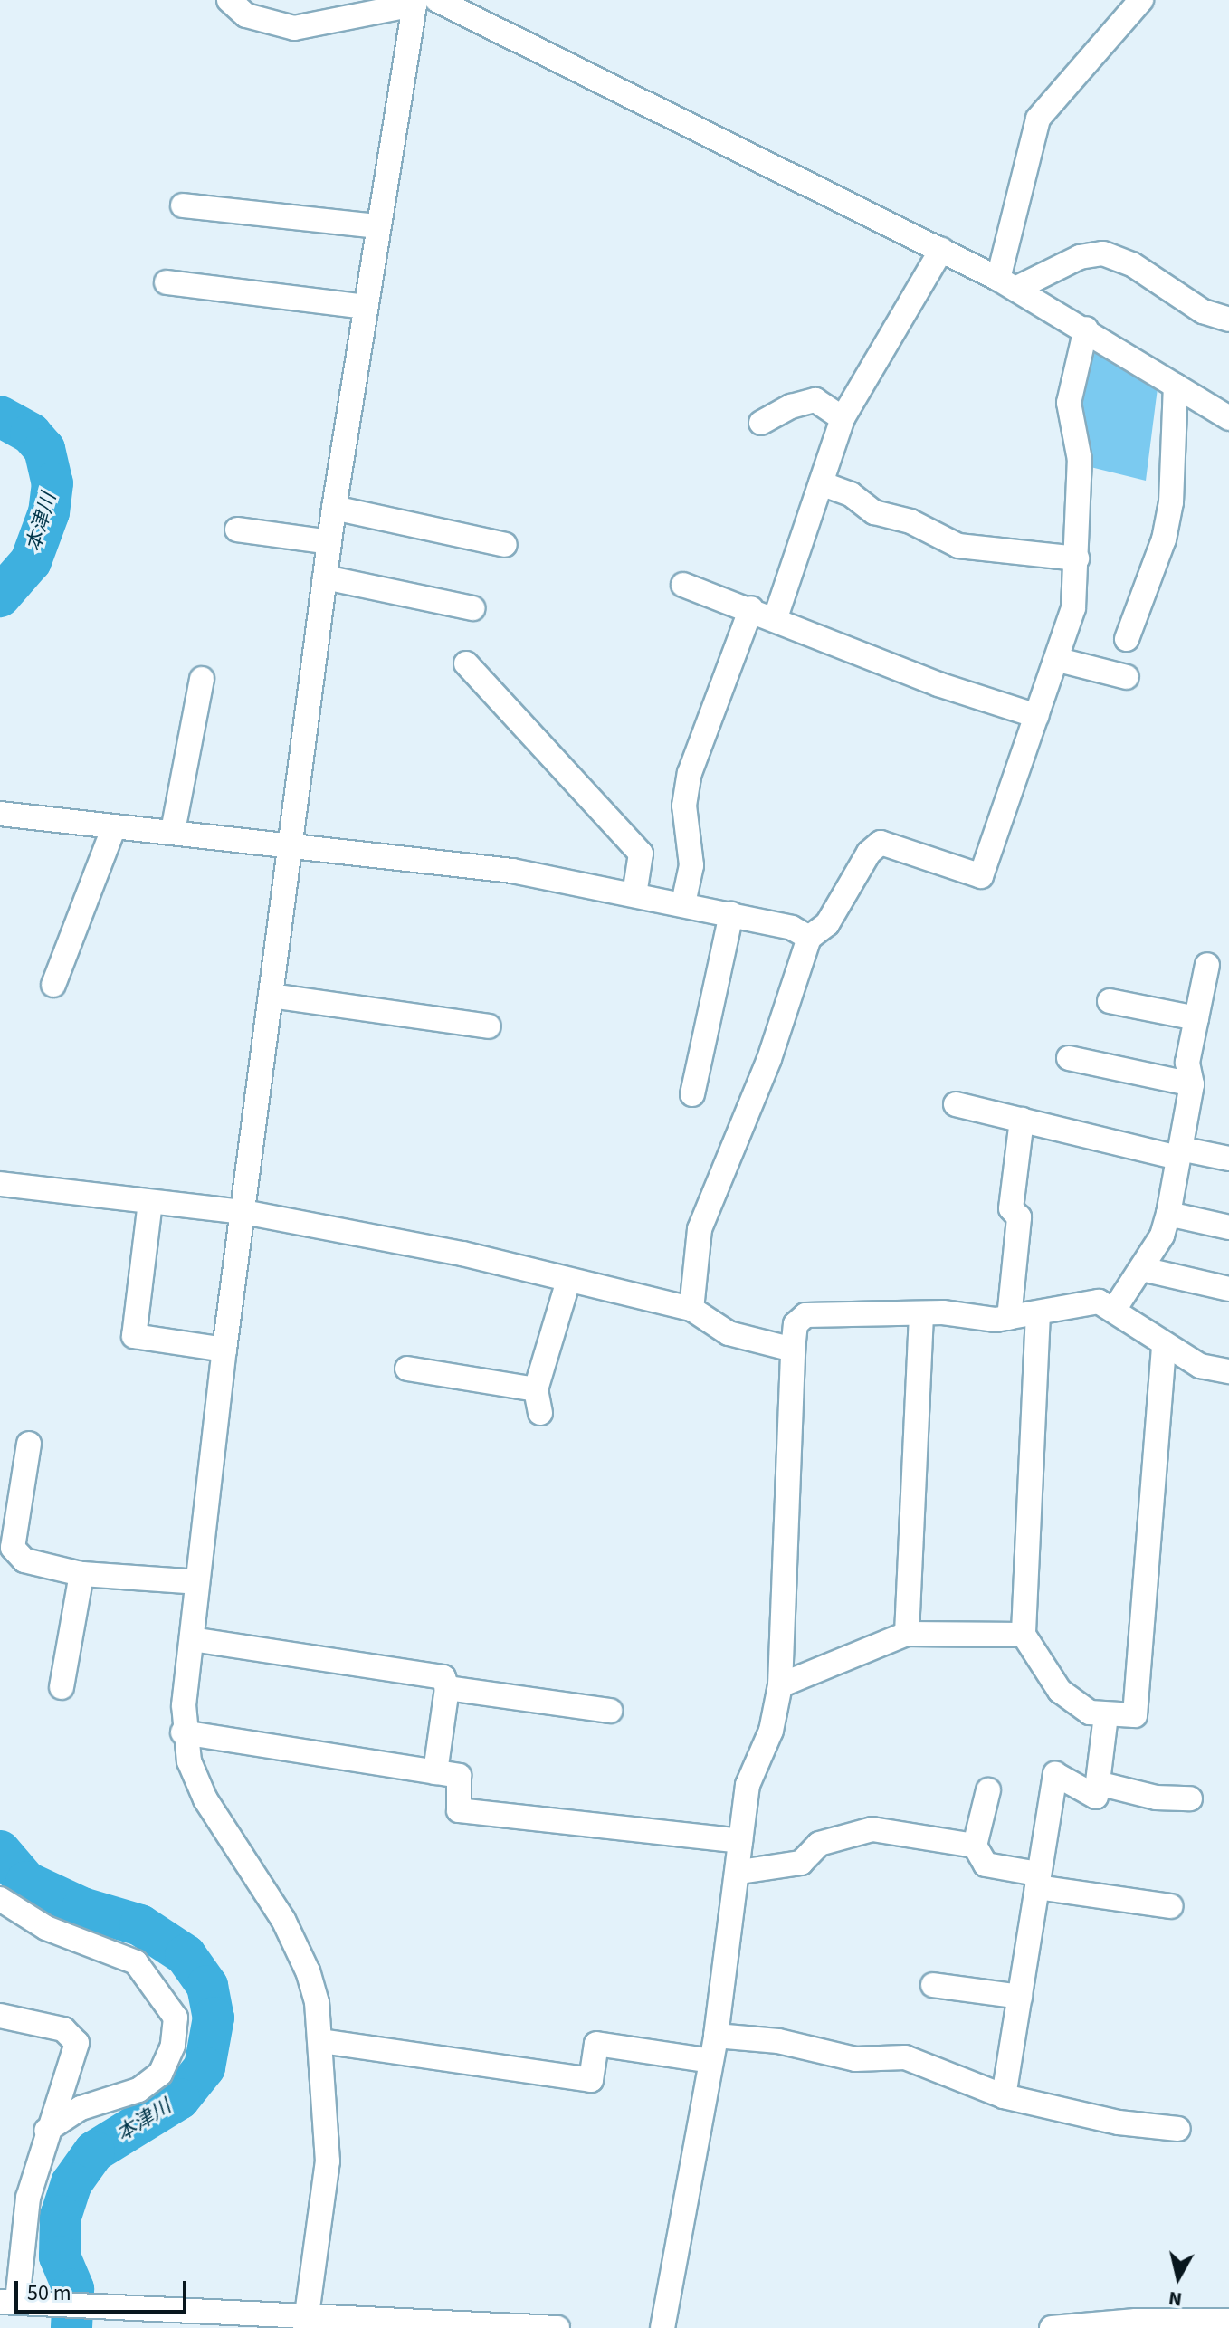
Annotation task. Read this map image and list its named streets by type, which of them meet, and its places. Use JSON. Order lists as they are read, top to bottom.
{
  "water": ["本津川"],
  "scale_bar": "50 m",
  "north": "bottom"
}
